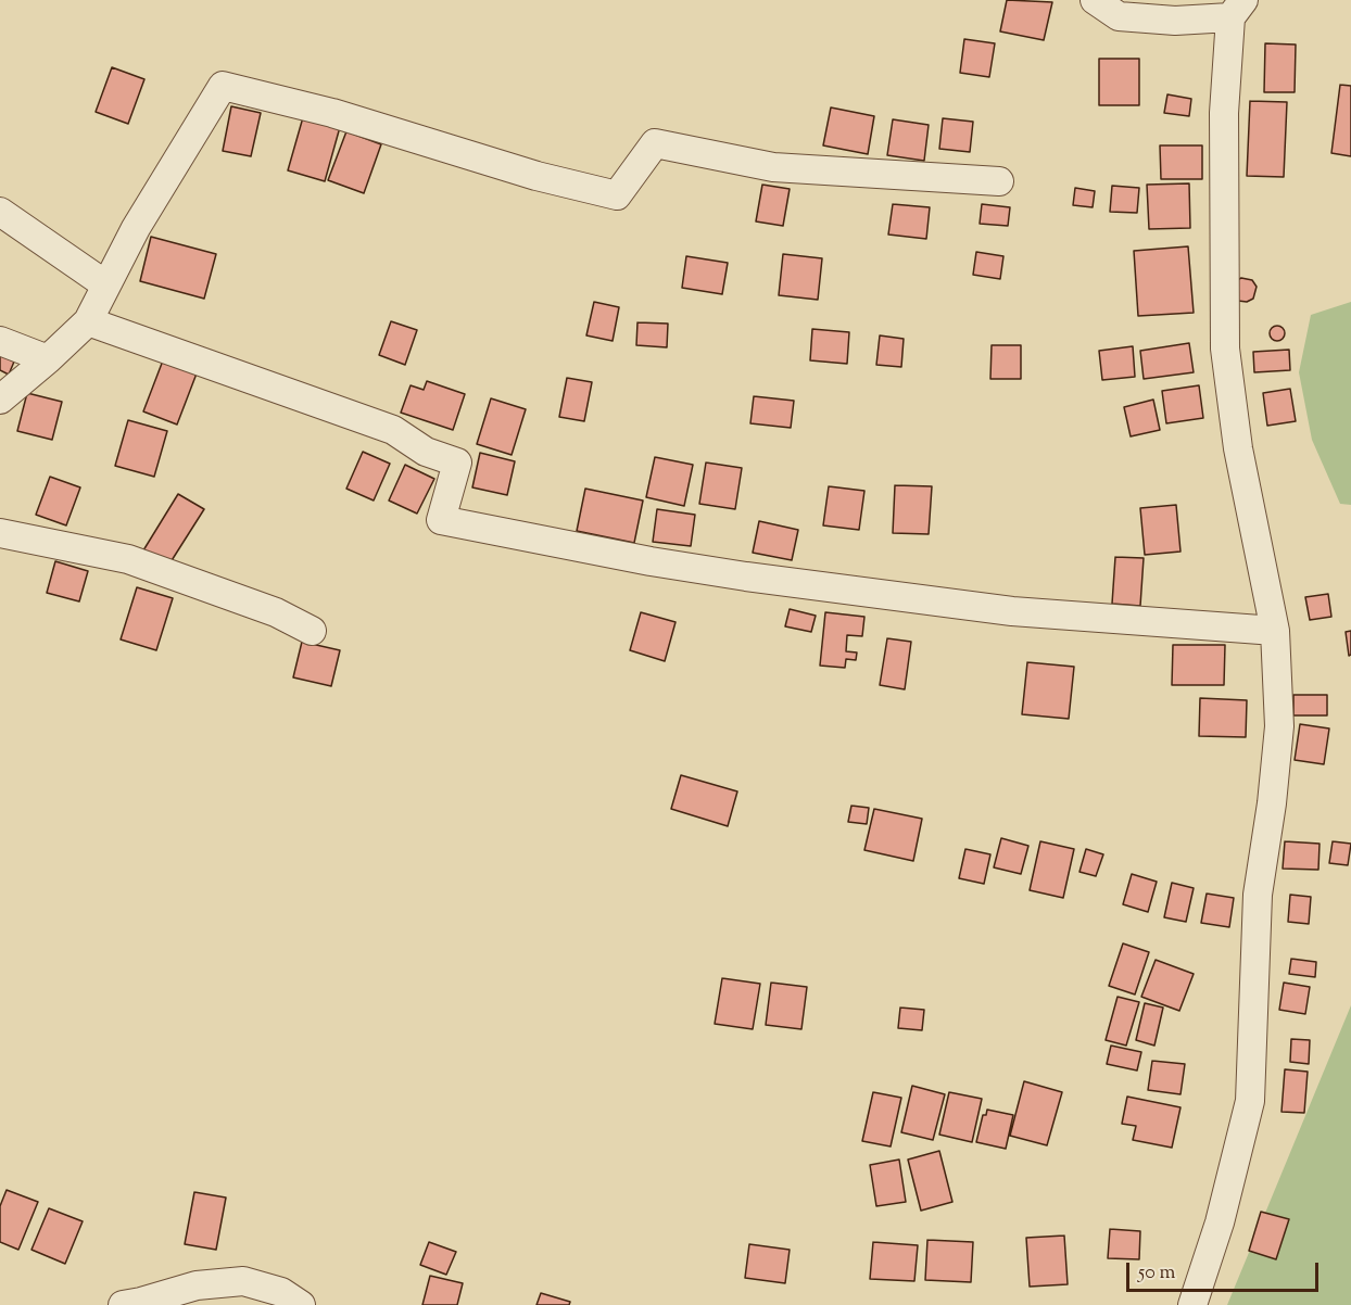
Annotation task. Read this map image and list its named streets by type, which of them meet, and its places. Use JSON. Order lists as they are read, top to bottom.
{
  "scale_bar": "50 m"
}
